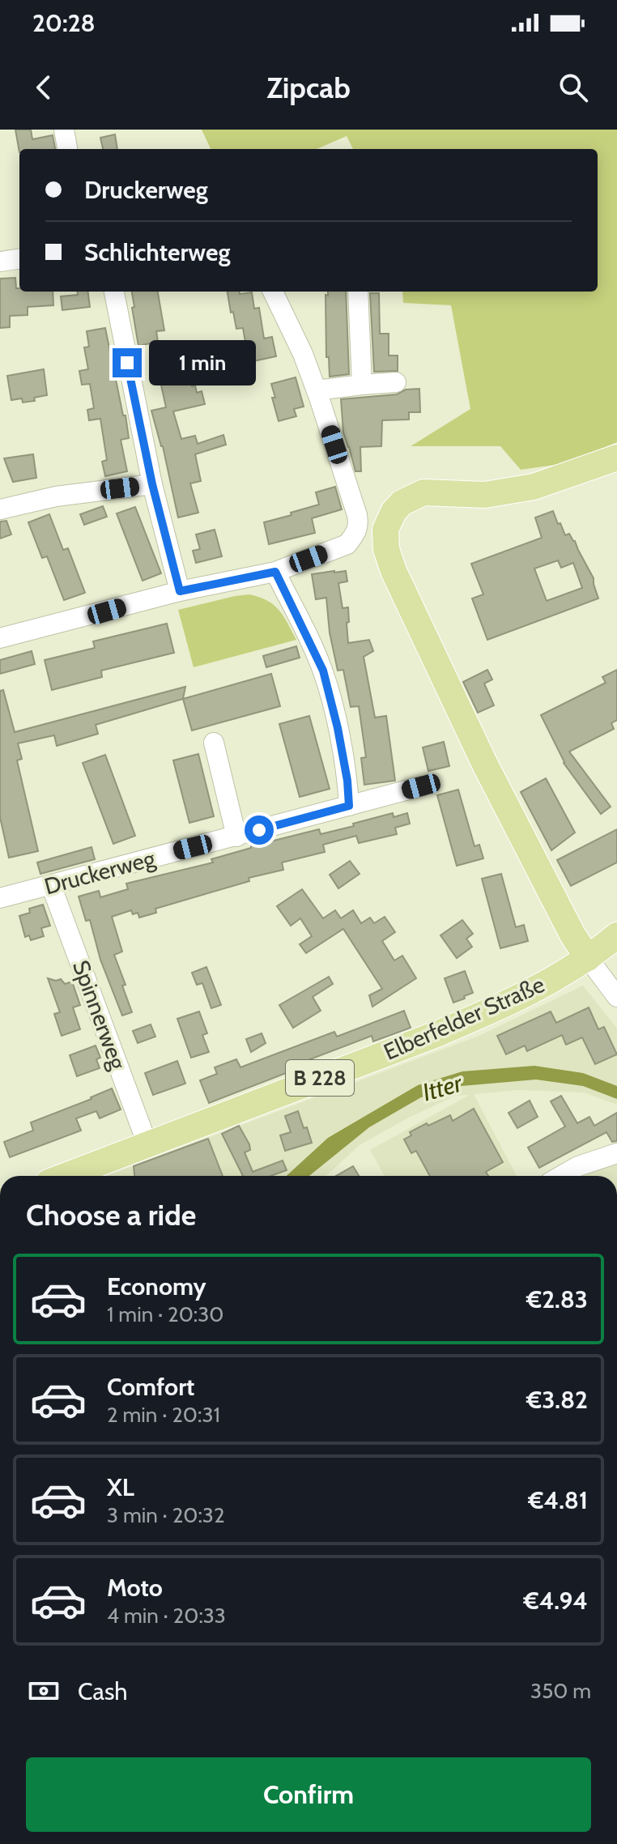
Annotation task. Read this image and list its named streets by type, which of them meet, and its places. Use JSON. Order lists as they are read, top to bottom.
{
  "streets": {
    "main road": ["Elberfelder Straße", "B 228"],
    "street": ["Druckerweg", "Spinnerweg"]
  },
  "crossings": [
    ["Druckerweg", "Spinnerweg"],
    ["Spinnerweg", "Elberfelder Straße"]
  ],
  "water": ["Itter"],
  "page": {
    "status": "20:28",
    "header": "Zipcab",
    "banner": ["Druckerweg", "Schlichterweg"],
    "bubble": "1 min",
    "heading": "Choose a ride",
    "list": [
      {
        "name": "Economy",
        "note": "1 min · 20:30",
        "value": "€2.83"
      },
      {
        "name": "Comfort",
        "note": "2 min · 20:31",
        "value": "€3.82"
      },
      {
        "name": "XL",
        "note": "3 min · 20:32",
        "value": "€4.81"
      },
      {
        "name": "Moto",
        "note": "4 min · 20:33",
        "value": "€4.94"
      }
    ],
    "pay": ["Cash", "350 m"],
    "buttons": "Confirm"
  }
}
